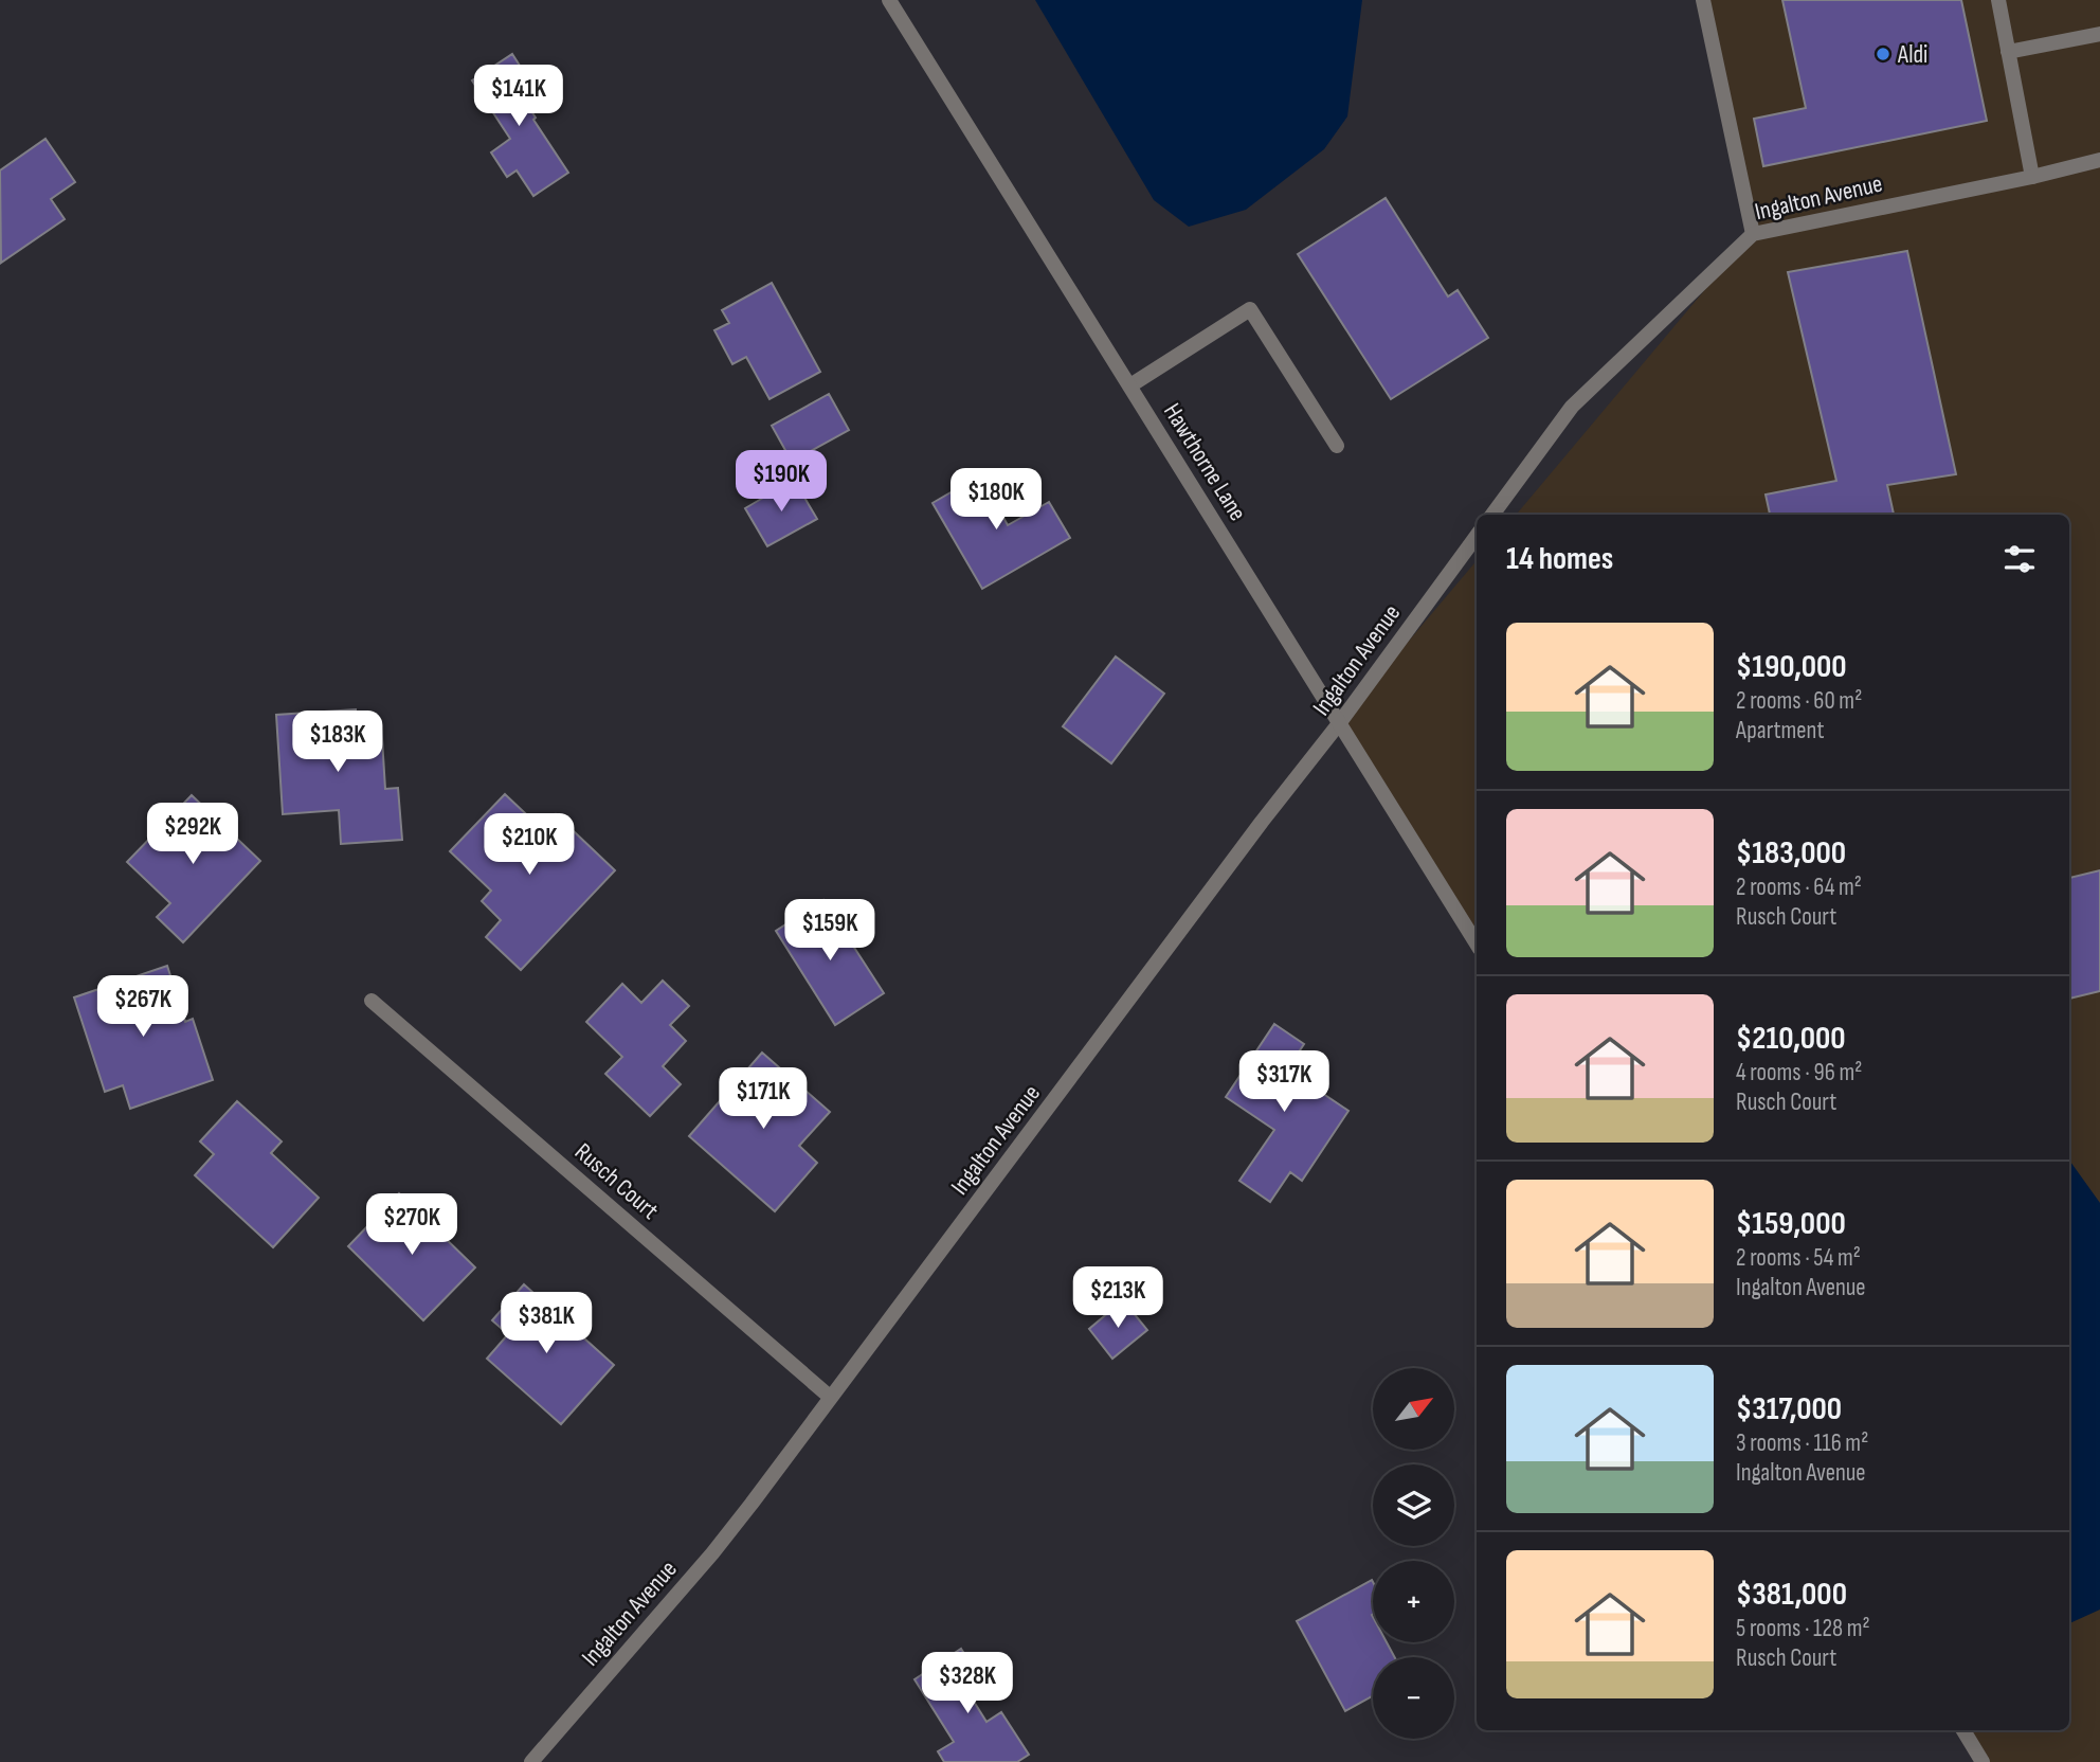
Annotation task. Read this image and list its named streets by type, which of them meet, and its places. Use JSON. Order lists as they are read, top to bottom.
{
  "streets": {
    "street": ["Ingalton Avenue", "Hawthorne Lane", "Rusch Court"]
  },
  "crossings": [
    ["Ingalton Avenue", "Hawthorne Lane"],
    ["Ingalton Avenue", "Rusch Court"]
  ],
  "places": ["Aldi"],
  "north": "top right",
  "page": {
    "price": [
      "$141K",
      "$190K",
      "$180K",
      "$183K",
      "$292K",
      "$210K",
      "$159K",
      "$267K",
      "$317K",
      "$171K",
      "$270K",
      "$213K",
      "$381K",
      "$328K"
    ],
    "heading": "14 homes",
    "list": [
      {
        "name": "$190,000",
        "note": "2 rooms · 60 m² · Apartment"
      },
      {
        "name": "$183,000",
        "note": "2 rooms · 64 m² · Rusch Court"
      },
      {
        "name": "$210,000",
        "note": "4 rooms · 96 m² · Rusch Court"
      },
      {
        "name": "$159,000",
        "note": "2 rooms · 54 m² · Ingalton Avenue"
      },
      {
        "name": "$317,000",
        "note": "3 rooms · 116 m² · Ingalton Avenue"
      },
      {
        "name": "$381,000",
        "note": "5 rooms · 128 m² · Rusch Court"
      }
    ],
    "map_buttons": ["+", "−"]
  }
}
